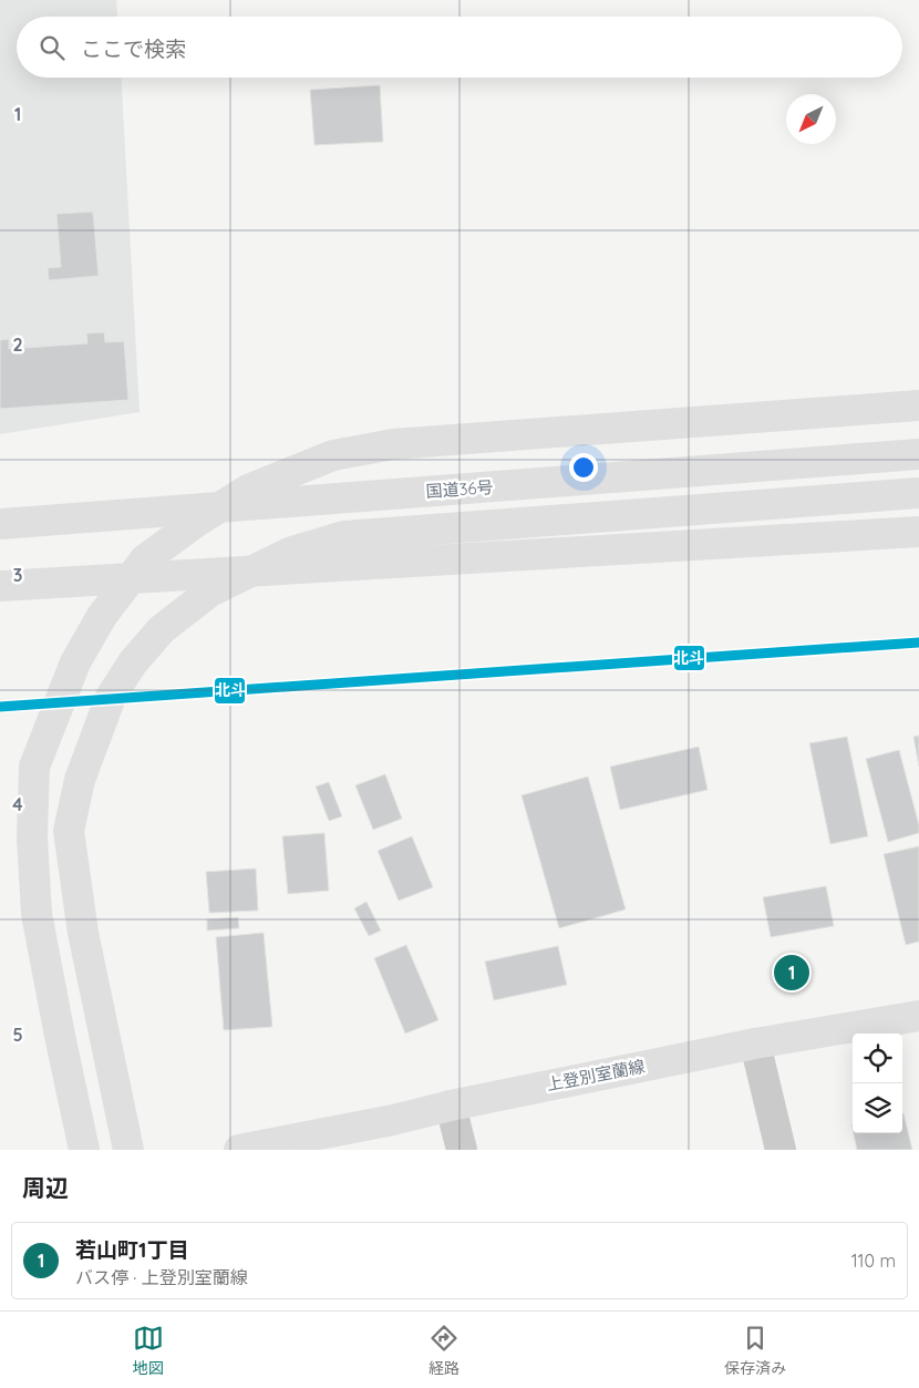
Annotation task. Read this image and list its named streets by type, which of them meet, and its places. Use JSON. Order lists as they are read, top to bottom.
{
  "streets": {
    "main road": ["国道36号", "上登別室蘭線"]
  },
  "lines": ["transit line 北斗"],
  "north": "bottom left",
  "page": {
    "search": "ここで検索",
    "pins": "1",
    "heading": "周辺",
    "list": [
      {
        "mark": "1",
        "name": "若山町1丁目",
        "note": "バス停 · 上登別室蘭線",
        "value": "110 m"
      }
    ],
    "nav": ["地図", "経路", "保存済み"]
  },
  "grid": {
    "rows": [
      "1",
      "2",
      "3",
      "4",
      "5"
    ]
  }
}
